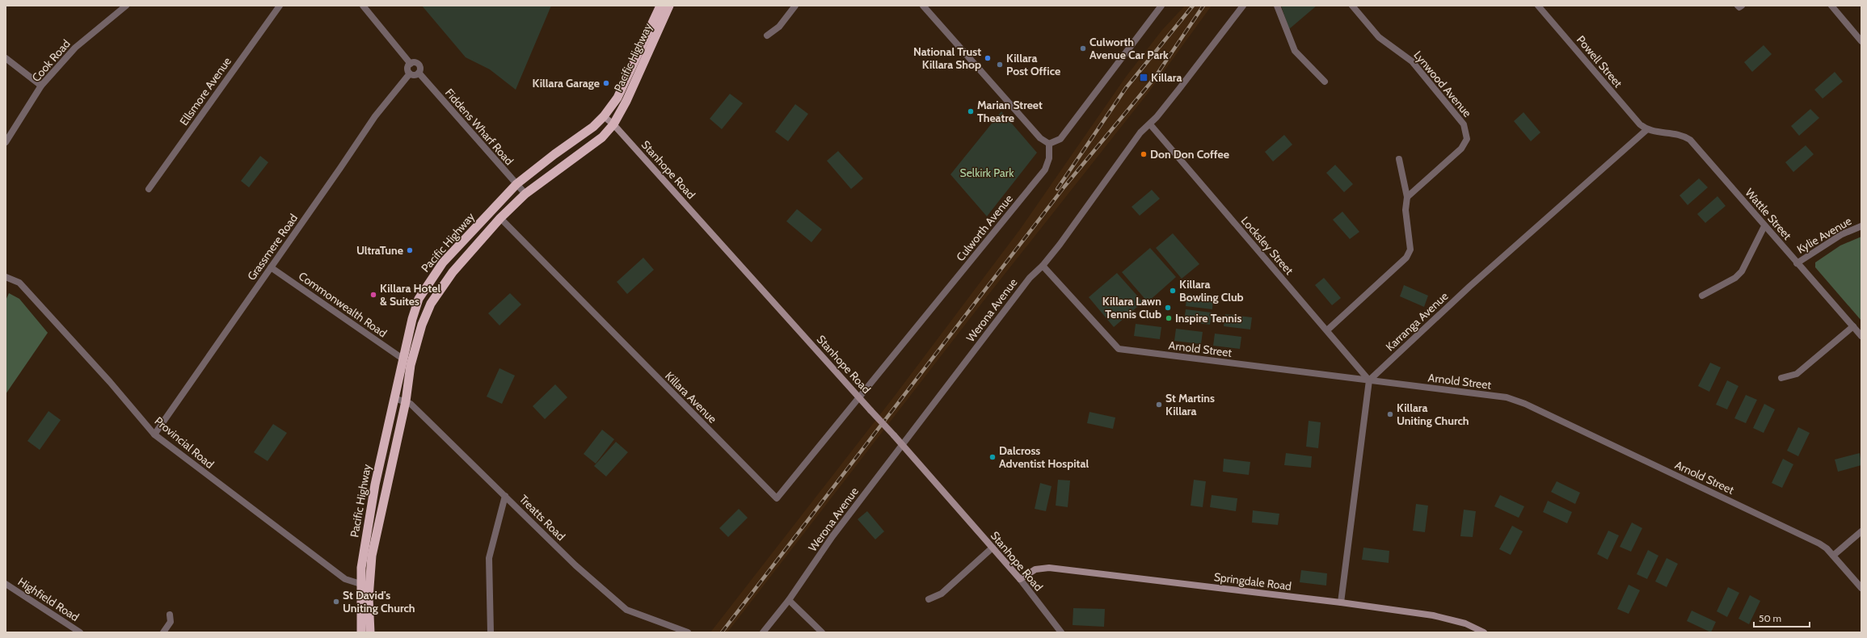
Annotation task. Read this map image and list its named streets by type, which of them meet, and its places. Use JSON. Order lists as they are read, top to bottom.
{
  "streets": {
    "highway": ["Pacific Highway"],
    "main road": ["Stanhope Road", "Springdale Road"],
    "street": [
      "Cook Road",
      "Powell Street",
      "Lynwood Avenue",
      "Ellsmore Avenue",
      "Fiddens Wharf Road",
      "Wattle Street",
      "Culworth Avenue",
      "Kylie Avenue",
      "Locksley Street",
      "Grassmere Road",
      "Commonwealth Road",
      "Werona Avenue",
      "Karranga Avenue",
      "Arnold Street",
      "Killara Avenue",
      "Provincial Road",
      "Treatts Road",
      "Highfield Road"
    ]
  },
  "crossings": [
    ["Pacific Highway", "Fiddens Wharf Road"],
    ["Pacific Highway", "Stanhope Road"],
    ["Pacific Highway", "Commonwealth Road"],
    ["Pacific Highway", "Killara Avenue"],
    ["Pacific Highway", "Provincial Road"],
    ["Pacific Highway", "Treatts Road"],
    ["Powell Street", "Wattle Street"],
    ["Powell Street", "Karranga Avenue"],
    ["Fiddens Wharf Road", "Grassmere Road"],
    ["Stanhope Road", "Culworth Avenue"],
    ["Stanhope Road", "Werona Avenue"],
    ["Stanhope Road", "Killara Avenue"],
    ["Stanhope Road", "Springdale Road"],
    ["Wattle Street", "Kylie Avenue"],
    ["Wattle Street", "Karranga Avenue"],
    ["Culworth Avenue", "Killara Avenue"],
    ["Locksley Street", "Werona Avenue"],
    ["Locksley Street", "Karranga Avenue"],
    ["Locksley Street", "Arnold Street"],
    ["Grassmere Road", "Commonwealth Road"],
    ["Grassmere Road", "Provincial Road"],
    ["Werona Avenue", "Arnold Street"],
    ["Karranga Avenue", "Arnold Street"]
  ],
  "parks": ["Selkirk Park"],
  "places": {
    "other": [
      "Culworth Avenue Car Park",
      "National Trust Killara Shop",
      "Killara Post Office",
      "Killara Garage",
      "Marian Street Theatre",
      "Don Don Coffee",
      "UltraTune",
      "Killara Bowling Club",
      "Killara Hotel & Suites",
      "Killara Lawn Tennis Club",
      "Inspire Tennis",
      "St Martins Killara",
      "Killara Uniting Church",
      "Dalcross Adventist Hospital",
      "St David's Uniting Church"
    ],
    "transit": ["Killara"]
  },
  "scale_bar": "50 m"
}
